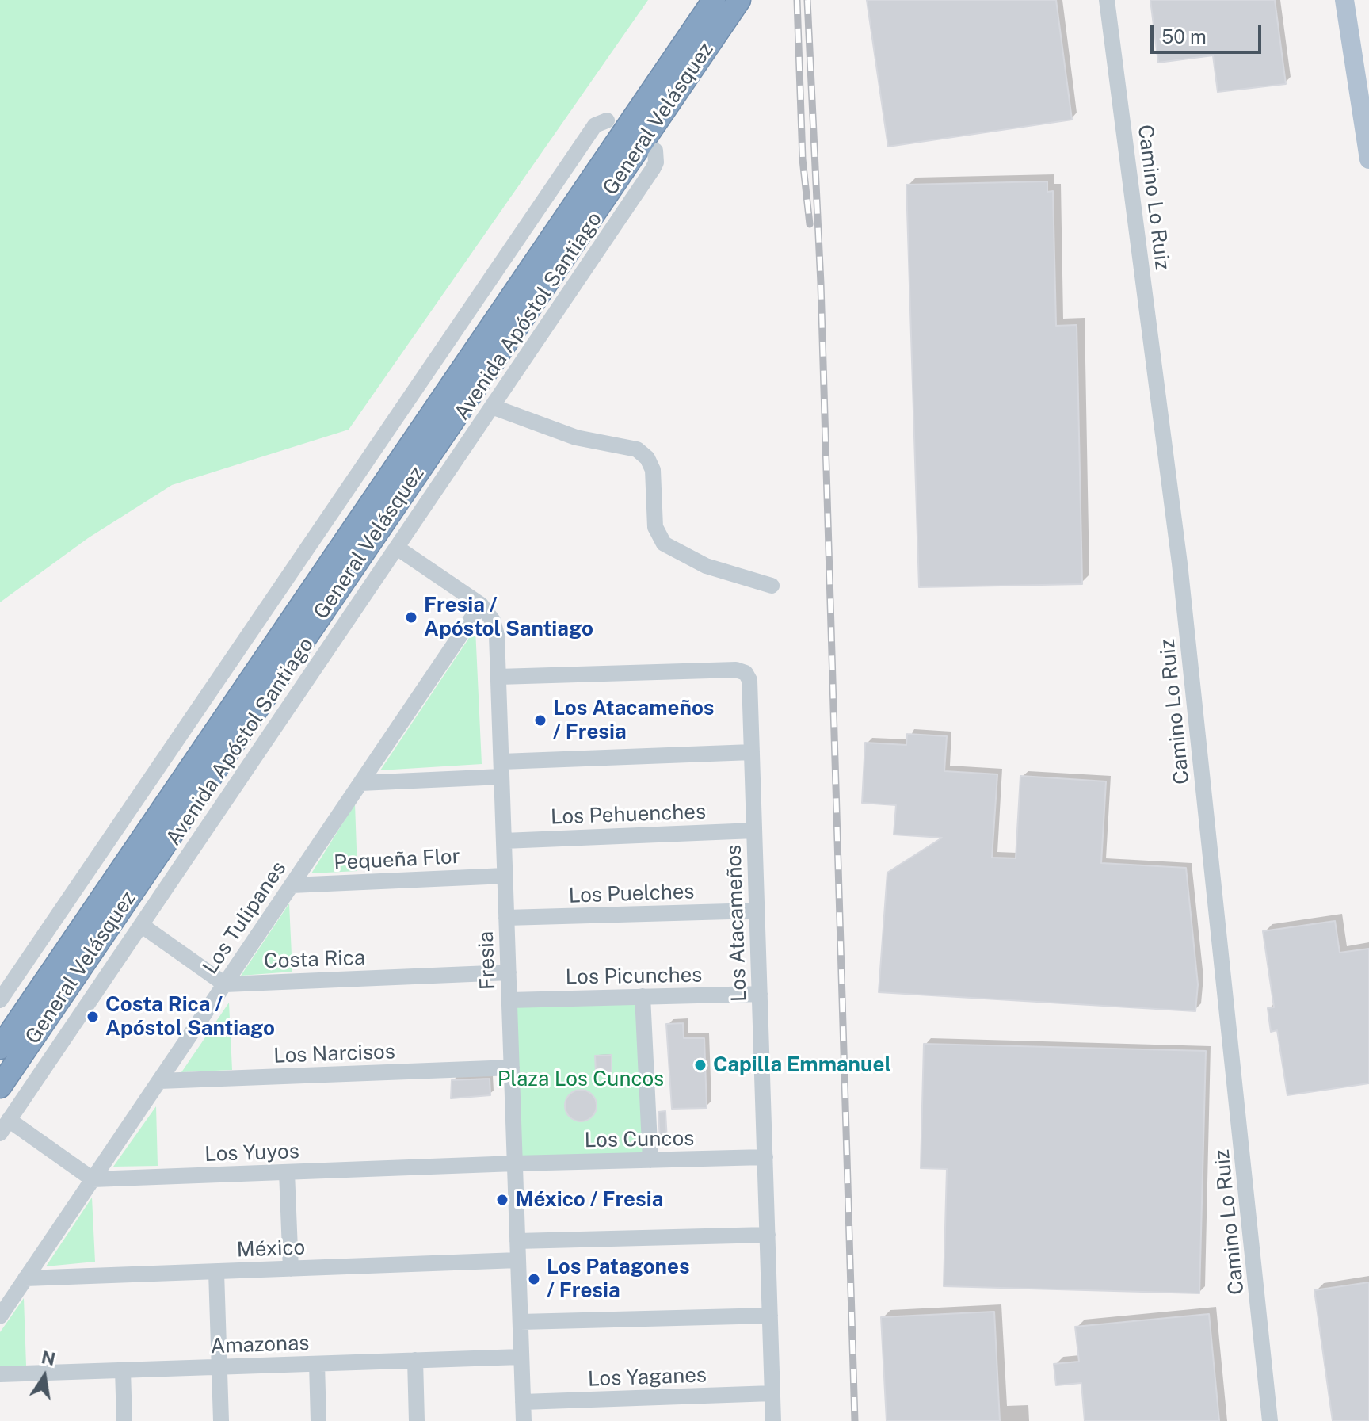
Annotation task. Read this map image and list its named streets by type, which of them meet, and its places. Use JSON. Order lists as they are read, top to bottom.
{
  "streets": {
    "highway": ["General Velásquez"],
    "street": [
      "Camino Lo Ruiz",
      "Avenida Apóstol Santiago",
      "Los Pehuenches",
      "Pequeña Flor",
      "Los Puelches",
      "Los Tulipanes",
      "Los Atacameños",
      "Costa Rica",
      "Fresia",
      "Los Picunches",
      "Los Narcisos",
      "Los Cuncos",
      "Los Yuyos",
      "México",
      "Amazonas",
      "Los Yaganes"
    ]
  },
  "crossings": [
    ["Avenida Apóstol Santiago", "Fresia"],
    ["Los Pehuenches", "Los Atacameños"],
    ["Los Pehuenches", "Fresia"],
    ["Pequeña Flor", "Los Tulipanes"],
    ["Pequeña Flor", "Fresia"],
    ["Los Puelches", "Los Atacameños"],
    ["Los Puelches", "Fresia"],
    ["Los Tulipanes", "Costa Rica"],
    ["Los Tulipanes", "Fresia"],
    ["Los Tulipanes", "Los Narcisos"],
    ["Los Tulipanes", "Los Yuyos"],
    ["Los Tulipanes", "México"],
    ["Los Atacameños", "Fresia"],
    ["Los Atacameños", "Los Picunches"],
    ["Los Atacameños", "Los Cuncos"],
    ["Los Atacameños", "Los Yaganes"],
    ["Costa Rica", "Fresia"],
    ["Fresia", "Los Picunches"],
    ["Fresia", "Los Narcisos"],
    ["Fresia", "Los Cuncos"],
    ["Fresia", "Los Yuyos"],
    ["Fresia", "México"],
    ["Fresia", "Amazonas"],
    ["Fresia", "Los Yaganes"],
    ["Los Cuncos", "Los Yuyos"]
  ],
  "parks": ["Plaza Los Cuncos"],
  "places": [
    "Fresia / Apóstol Santiago",
    "Los Atacameños / Fresia",
    "Costa Rica / Apóstol Santiago",
    "Capilla Emmanuel",
    "México / Fresia",
    "Los Patagones / Fresia"
  ],
  "scale_bar": "50 m",
  "north": "top"
}
